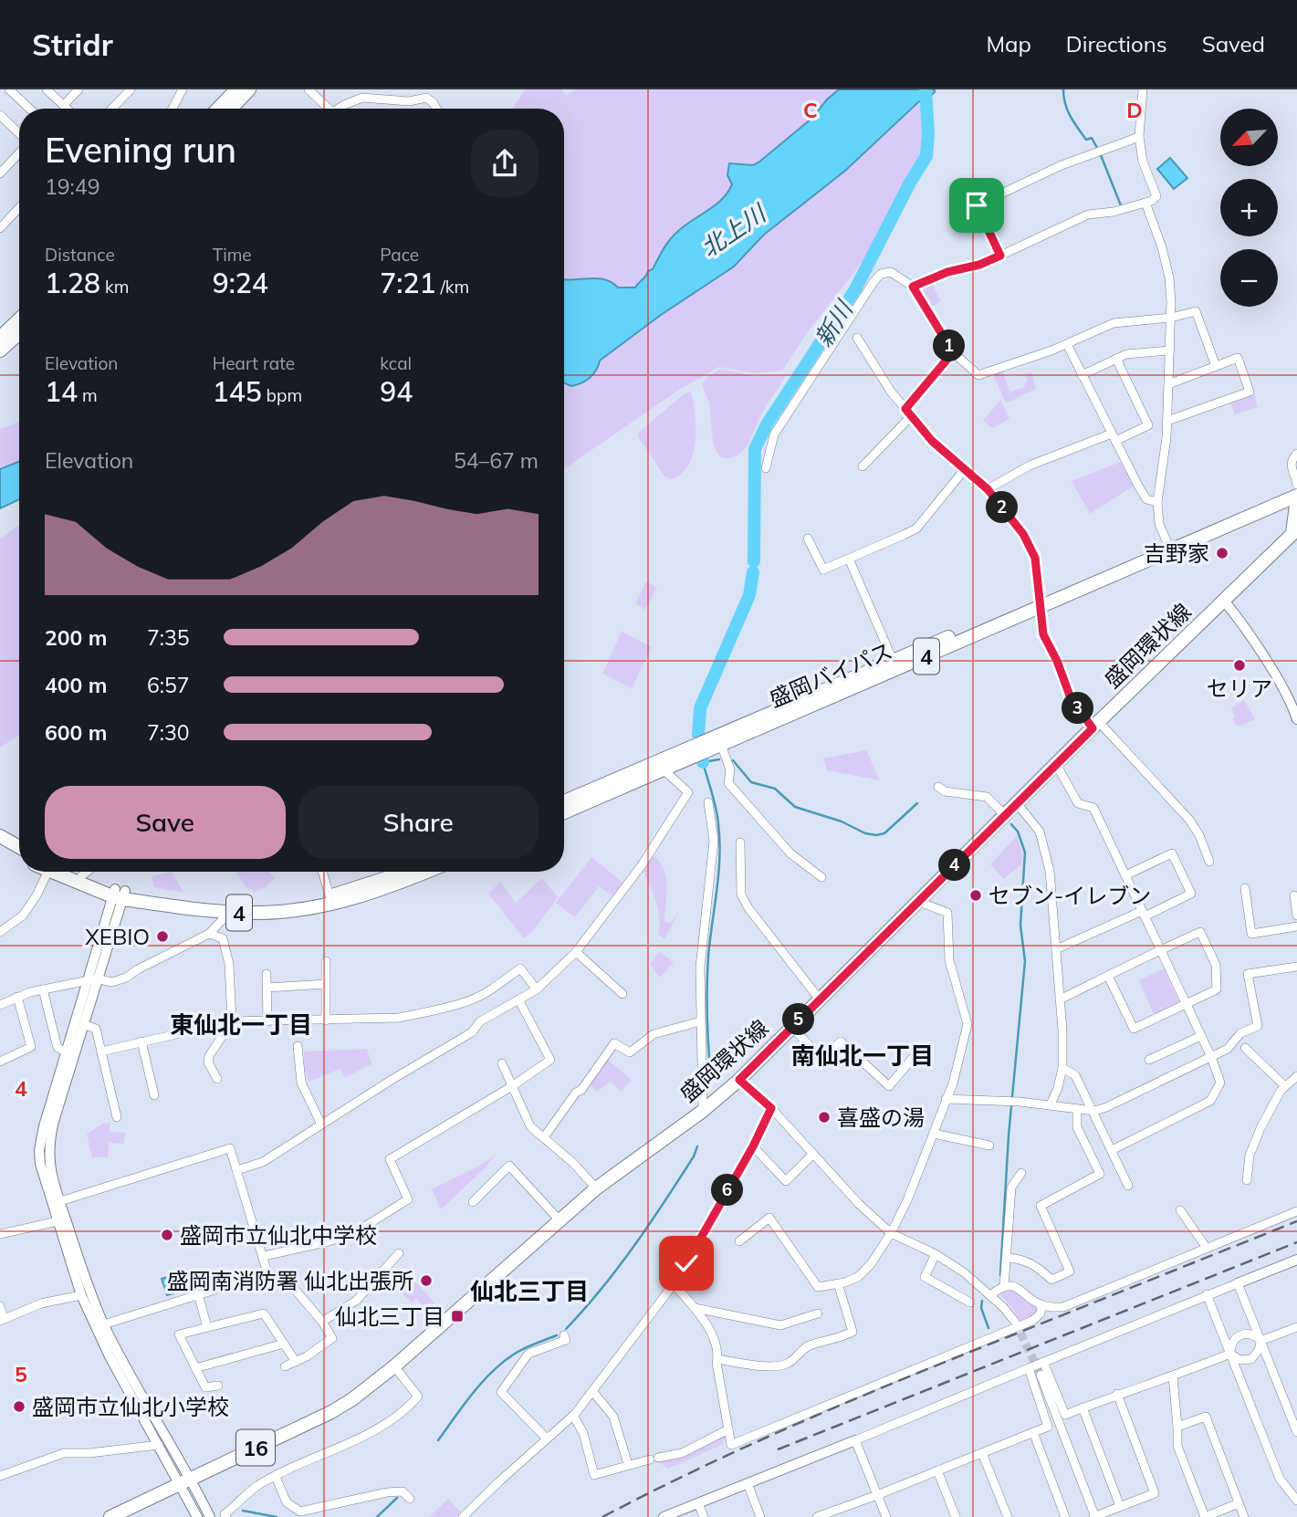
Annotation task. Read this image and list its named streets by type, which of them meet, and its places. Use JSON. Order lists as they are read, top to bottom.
{
  "streets": {
    "main road": [
      "盛岡環状線",
      "4",
      "盛岡バイパス",
      "16"
    ]
  },
  "crossings": [
    ["盛岡環状線", "盛岡バイパス"]
  ],
  "districts": ["東仙北一丁目", "南仙北一丁目", "仙北三丁目"],
  "water": ["北上川", "新川"],
  "places": {
    "other": [
      "吉野家",
      "セリア",
      "セブン-イレブン",
      "XEBIO",
      "喜盛の湯",
      "盛岡市立仙北中学校",
      "盛岡南消防署 仙北出張所",
      "盛岡市立仙北小学校"
    ],
    "transit": ["仙北三丁目"]
  },
  "north": "bottom left",
  "page": {
    "header": "Stridr",
    "nav": ["Map", "Directions", "Saved"],
    "map_buttons": ["+", "−"],
    "heading": ["Evening run", "19:49"],
    "stats": [
      ["Distance", "1.28 km"],
      ["Time", "9:24"],
      ["Pace", "7:21 /km"],
      ["Elevation", "14 m"],
      ["Heart rate", "145 bpm"],
      ["kcal", "94"]
    ],
    "pins": [
      "1",
      "2",
      "3",
      "4",
      "5",
      "6"
    ],
    "chart": ["Elevation", "54–67 m"],
    "list": [
      {
        "name": "200 m",
        "note": "7:35"
      },
      {
        "name": "400 m",
        "note": "6:57"
      },
      {
        "name": "600 m",
        "note": "7:30"
      }
    ],
    "buttons": ["Save", "Share"]
  },
  "grid": {
    "columns": ["C", "D"],
    "rows": ["4", "5"]
  }
}
